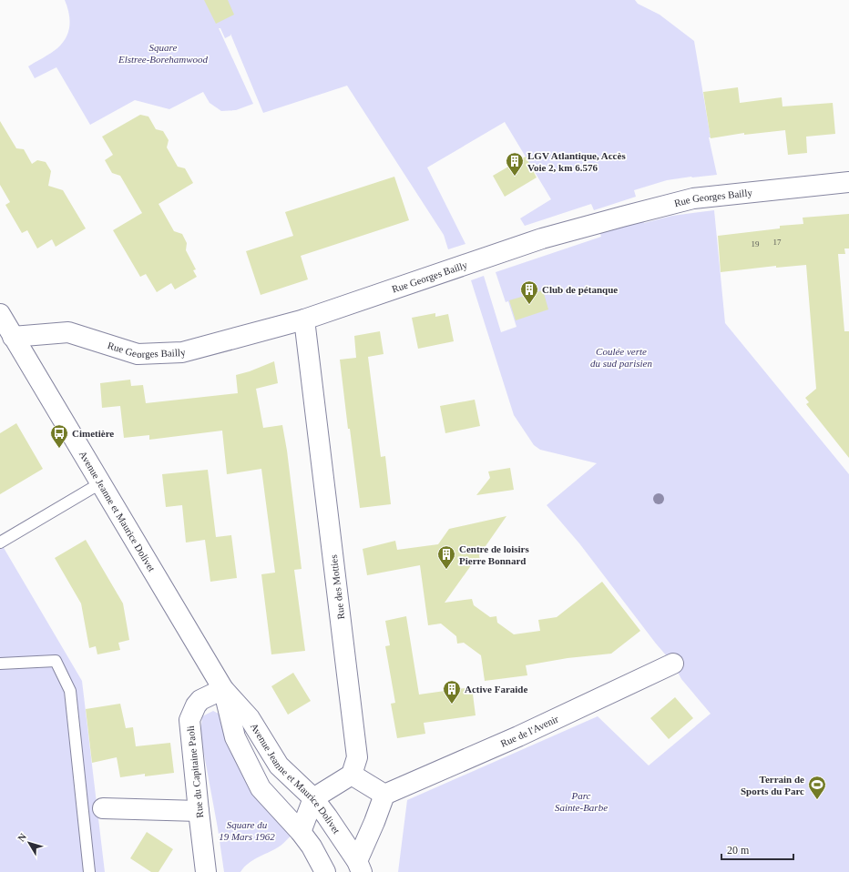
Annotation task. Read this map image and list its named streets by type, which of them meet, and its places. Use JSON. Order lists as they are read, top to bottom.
{
  "streets": {
    "street": [
      "Rue Georges Bailly",
      "Avenue Jeanne et Maurice Dolivet",
      "Rue des Motties",
      "Rue de l'Avenir",
      "Rue du Capitaine Paoli"
    ]
  },
  "crossings": [
    ["Rue Georges Bailly", "Avenue Jeanne et Maurice Dolivet"],
    ["Rue Georges Bailly", "Rue des Motties"],
    ["Avenue Jeanne et Maurice Dolivet", "Rue du Capitaine Paoli"]
  ],
  "parks": [
    "Square Elstree-Borehamwood",
    "Coulée verte du sud parisien",
    "Parc Sainte-Barbe",
    "Square du 19 Mars 1962"
  ],
  "places": {
    "building": [
      "LGV Atlantique, Accès Voie 2, km 6.576",
      "Club de pétanque",
      "Centre de loisirs Pierre Bonnard",
      "Active Faraide"
    ],
    "bus stop": ["Cimetière"],
    "sports": ["Terrain de Sports du Parc"]
  },
  "house_numbers": ["17", "19"],
  "scale_bar": "20 m",
  "north": "top left"
}
